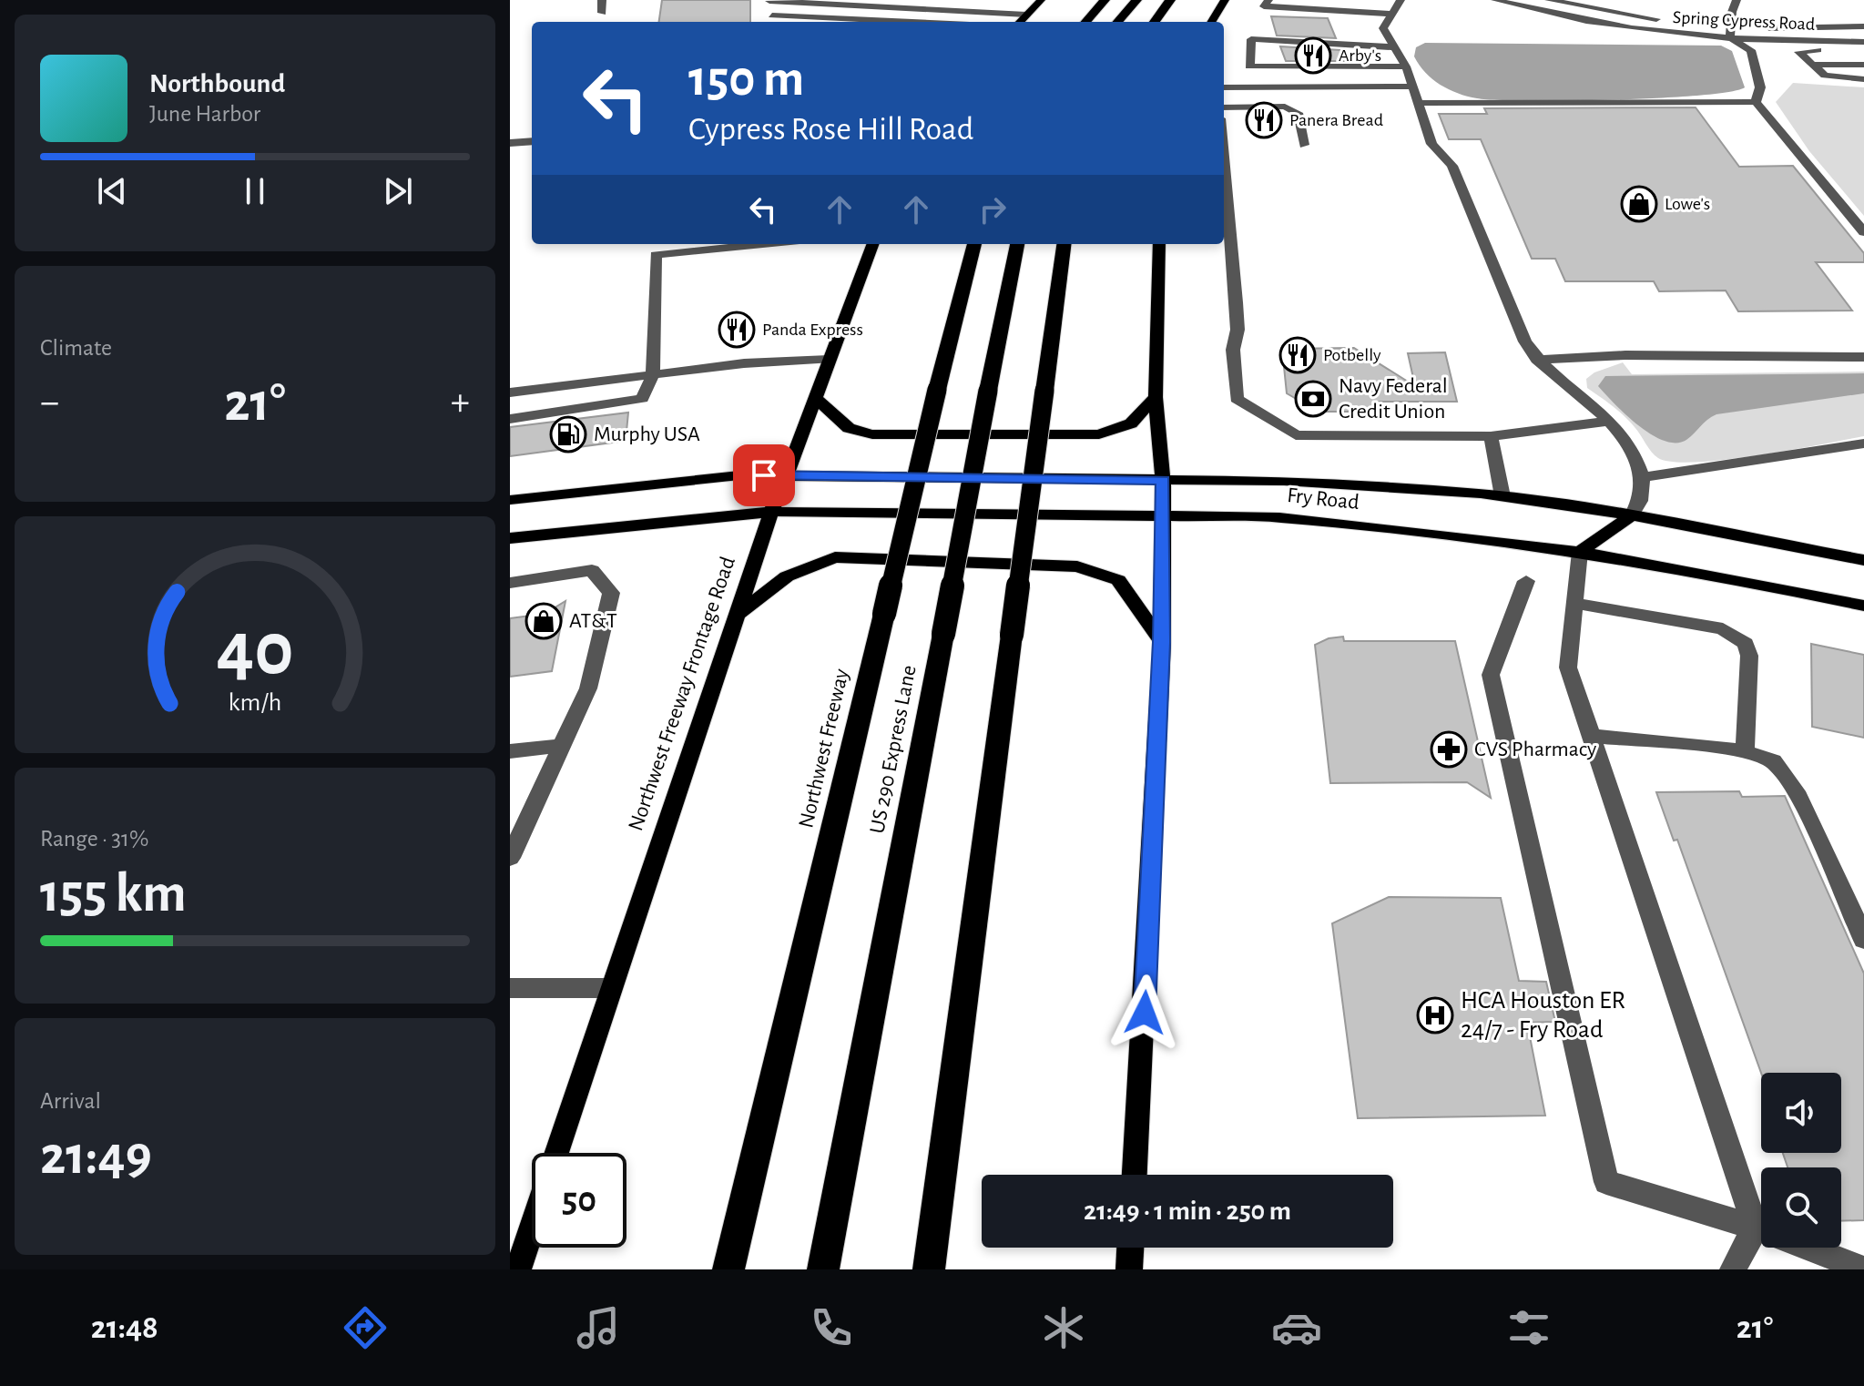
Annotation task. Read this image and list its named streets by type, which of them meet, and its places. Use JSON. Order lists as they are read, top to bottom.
{
  "streets": {
    "highway": ["Northwest Freeway", "US 290 Express Lane"],
    "main road": ["Fry Road", "Northwest Freeway Frontage Road"],
    "street": ["Spring Cypress Road"]
  },
  "crossings": [
    ["Fry Road", "Northwest Freeway Frontage Road"]
  ],
  "places": {
    "restaurant": [
      "Arby's",
      "Panera Bread",
      "Panda Express",
      "Potbelly"
    ],
    "shop": ["Lowe's", "AT&T"],
    "bank": ["Navy Federal Credit Union"],
    "fuel station": ["Murphy USA"],
    "pharmacy": ["CVS Pharmacy"],
    "hospital": ["HCA Houston ER 24/7 - Fry Road"]
  },
  "page": {
    "turn": ["150 m", "Cypress Rose Hill Road"],
    "song": ["Northbound", "June Harbor"],
    "tile": [
      "Climate",
      ["Range · 31%", "155 km"],
      ["Arrival", "21:49"]
    ],
    "heat": ["−", "21°", "+"],
    "limit": "50",
    "trip": "21:49 · 1 min · 250 m",
    "tabs": ["21:48", "21°"],
    "gauge": ["40", "km/h"]
  }
}
